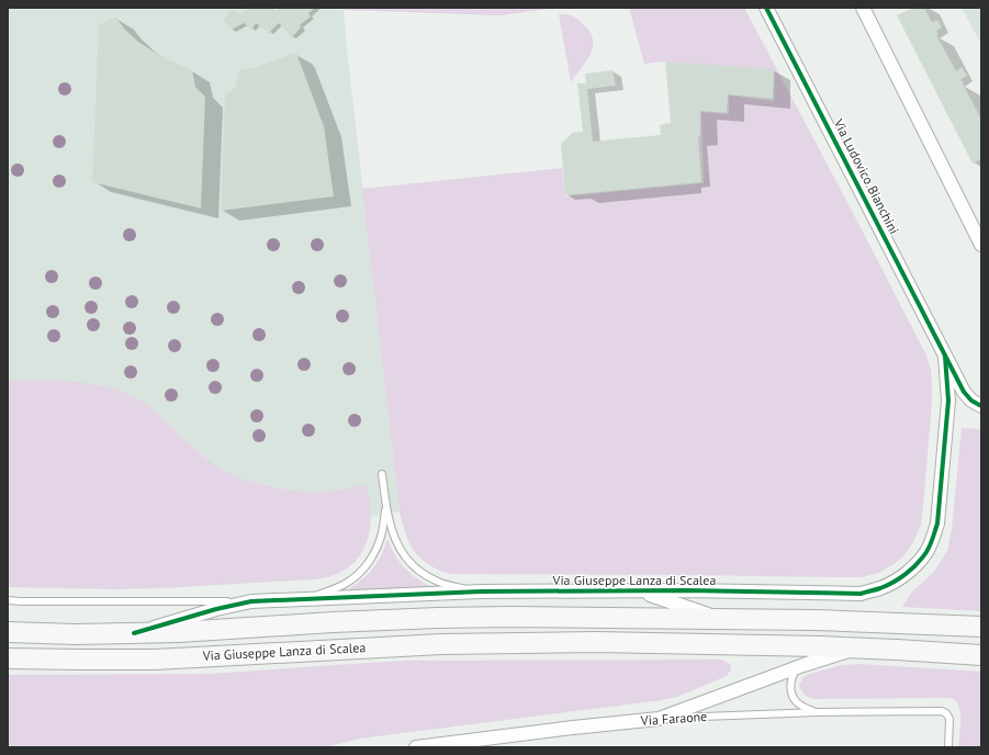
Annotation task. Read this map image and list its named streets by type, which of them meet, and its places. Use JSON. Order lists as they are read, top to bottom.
{
  "streets": {
    "street": ["Via Ludovico Bianchini", "Via Giuseppe Lanza di Scalea", "Via Faraone"]
  },
  "crossings": [
    ["Via Ludovico Bianchini", "Via Giuseppe Lanza di Scalea"]
  ]
}
